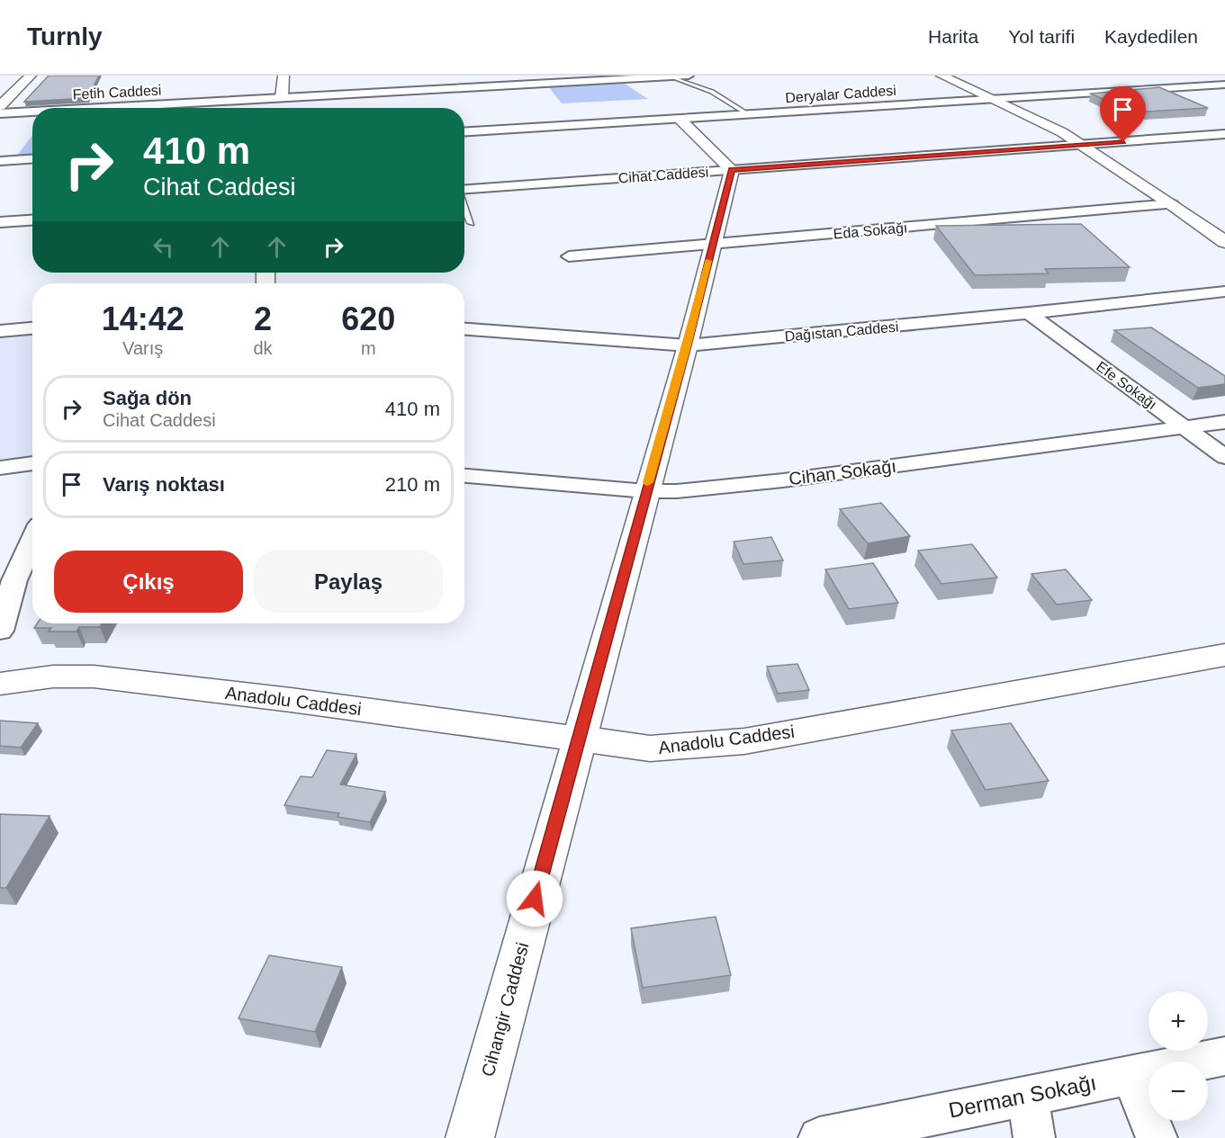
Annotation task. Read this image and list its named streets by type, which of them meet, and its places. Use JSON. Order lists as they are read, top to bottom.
{
  "streets": {
    "street": [
      "Fetih Caddesi",
      "Deryalar Caddesi",
      "Cihat Caddesi",
      "Eda Sokağı",
      "Dağıstan Caddesi",
      "Efe Sokağı",
      "Cihan Sokağı",
      "Anadolu Caddesi",
      "Cihangir Caddesi",
      "Derman Sokağı"
    ]
  },
  "crossings": [
    ["Cihat Caddesi", "Cihangir Caddesi"],
    ["Eda Sokağı", "Cihangir Caddesi"],
    ["Dağıstan Caddesi", "Efe Sokağı"],
    ["Dağıstan Caddesi", "Cihangir Caddesi"],
    ["Efe Sokağı", "Cihan Sokağı"],
    ["Cihan Sokağı", "Cihangir Caddesi"],
    ["Anadolu Caddesi", "Cihangir Caddesi"]
  ],
  "page": {
    "header": "Turnly",
    "nav": ["Harita", "Yol tarifi", "Kaydedilen"],
    "turn": ["410 m", "Cihat Caddesi"],
    "eta": [
      "14:42",
      "Varış",
      "2",
      "dk",
      "620",
      "m"
    ],
    "list": [
      {
        "name": "Sağa dön",
        "note": "Cihat Caddesi",
        "value": "410 m"
      },
      {
        "name": "Varış noktası",
        "value": "210 m"
      }
    ],
    "buttons": ["Çıkış", "Paylaş"],
    "map_buttons": ["+", "−"]
  }
}
